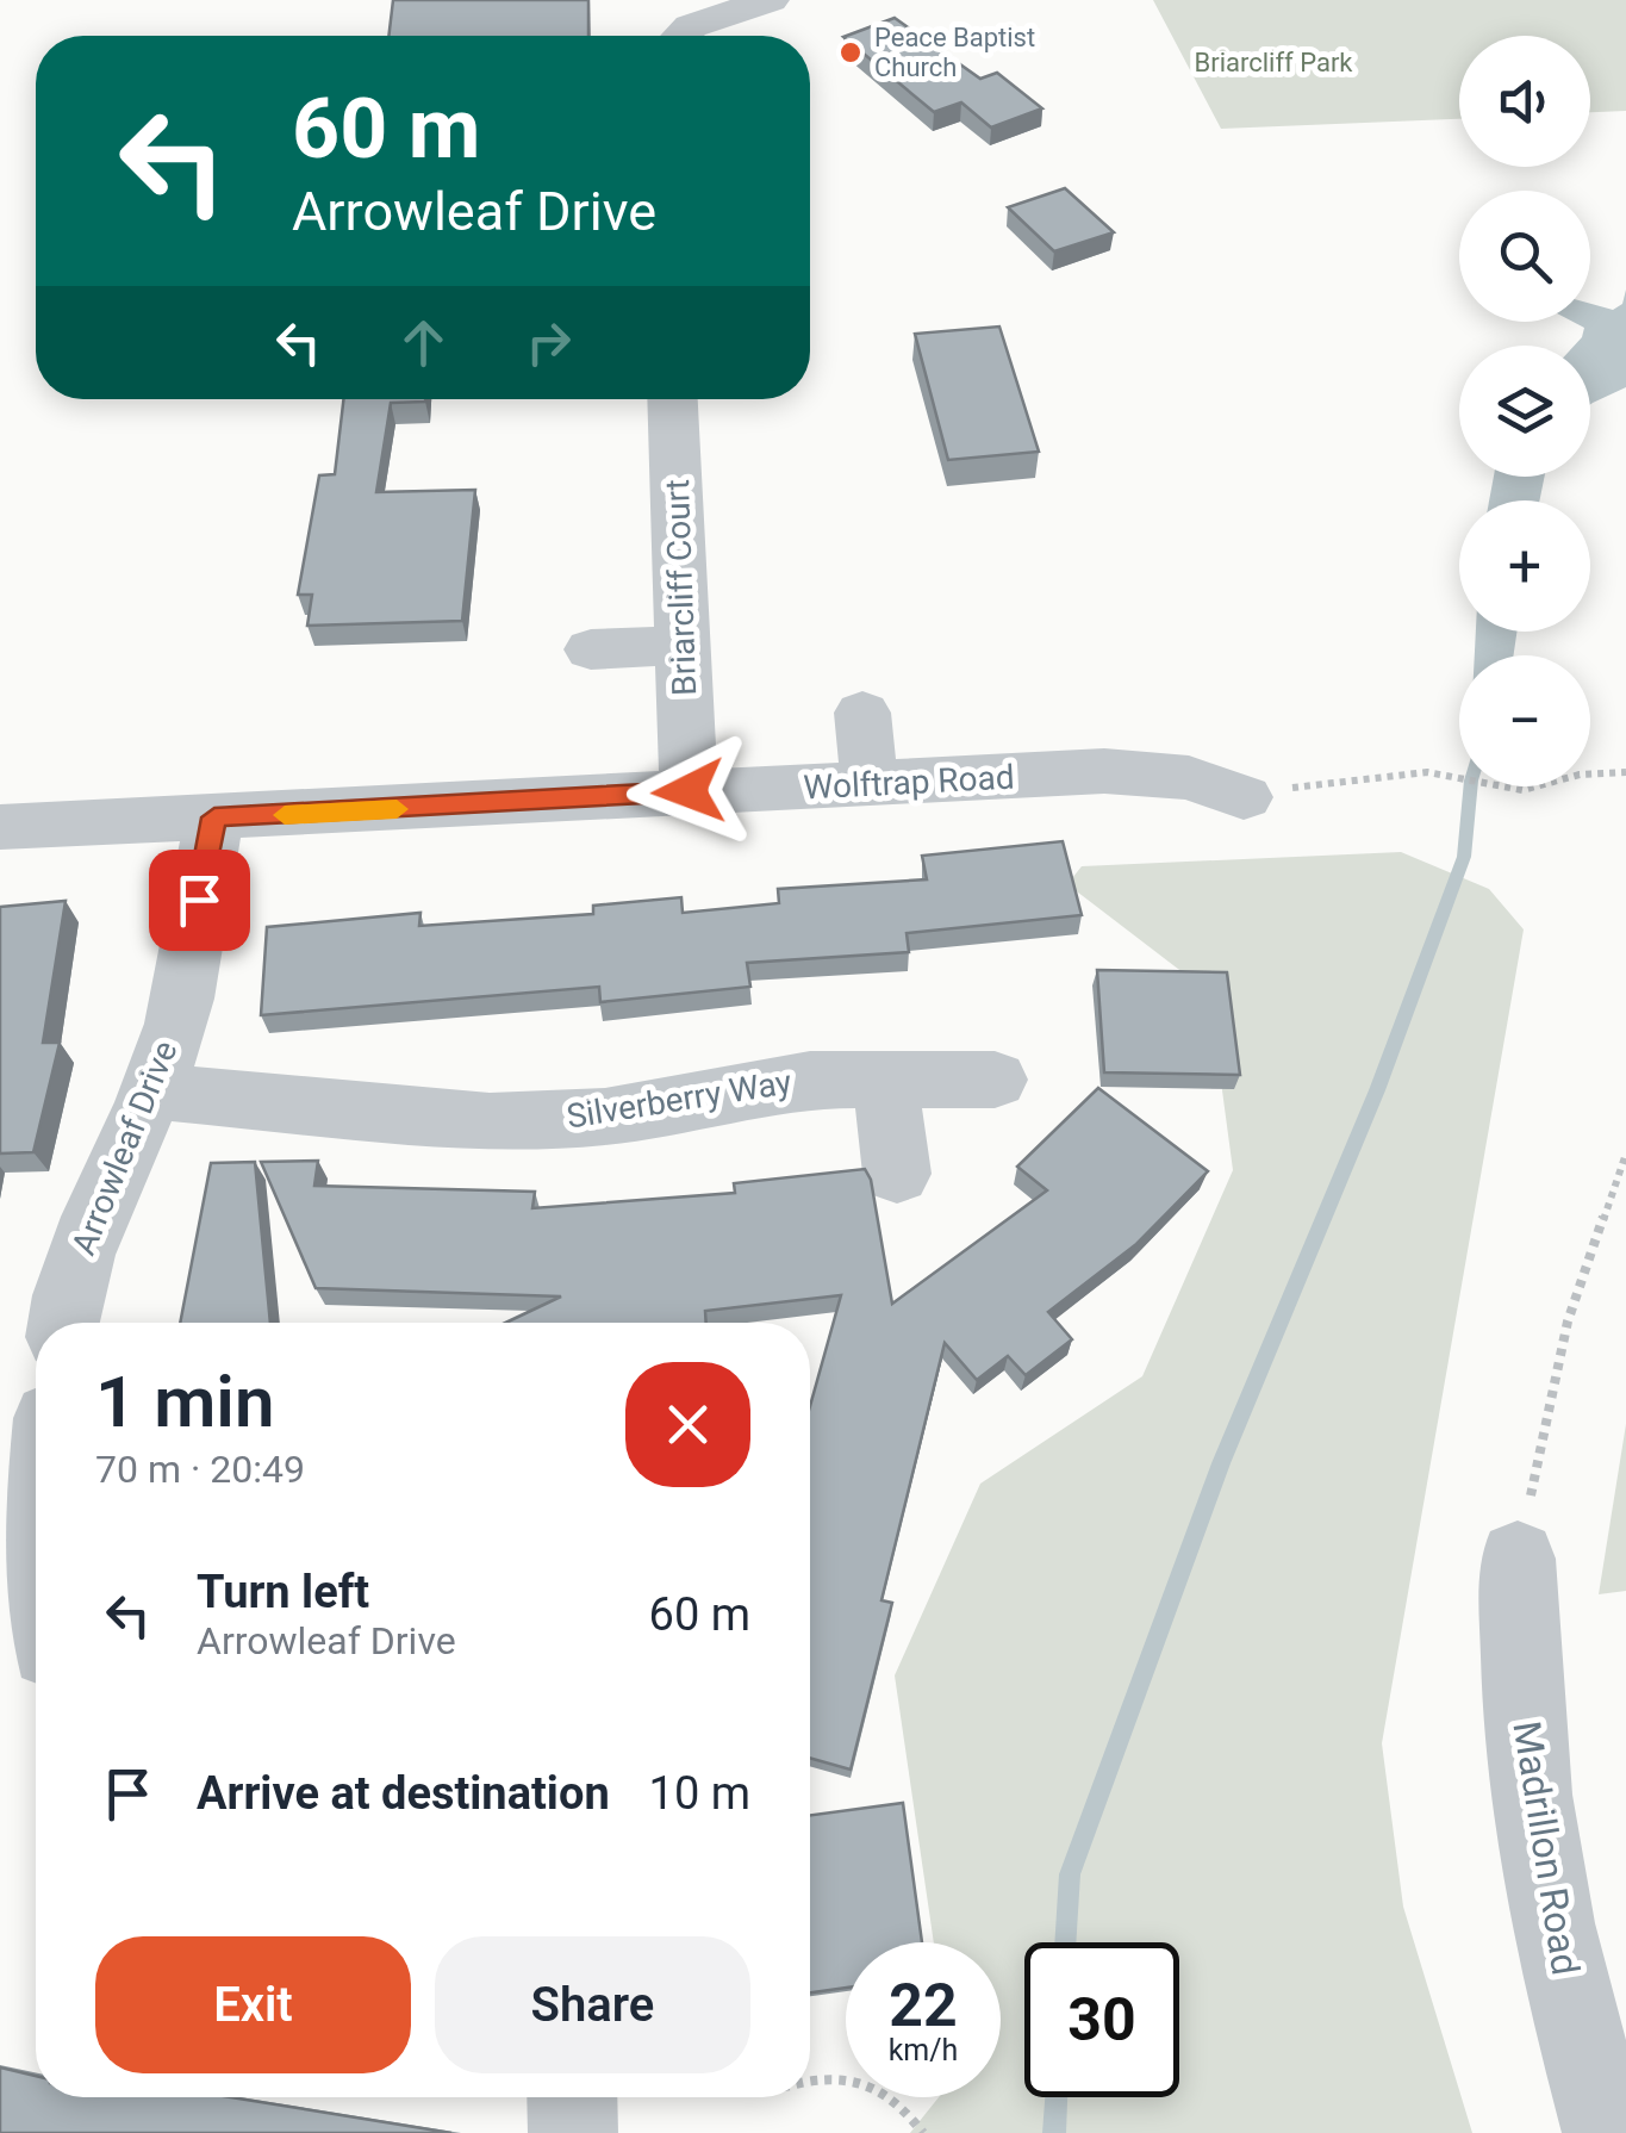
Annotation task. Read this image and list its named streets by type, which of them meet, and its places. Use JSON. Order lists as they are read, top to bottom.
{
  "streets": {
    "street": [
      "Briarcliff Court",
      "Wolftrap Road",
      "Silverberry Way",
      "Arrowleaf Drive",
      "Madrillon Road"
    ]
  },
  "crossings": [
    ["Briarcliff Court", "Wolftrap Road"],
    ["Wolftrap Road", "Arrowleaf Drive"],
    ["Silverberry Way", "Arrowleaf Drive"]
  ],
  "parks": ["Briarcliff Park"],
  "places": ["Peace Baptist Church"],
  "page": {
    "map_buttons": ["+", "−"],
    "turn": ["60 m", "Arrowleaf Drive"],
    "heading": ["1 min", "70 m · 20:49"],
    "list": [
      {
        "name": "Turn left",
        "note": "Arrowleaf Drive",
        "value": "60 m"
      },
      {
        "name": "Arrive at destination",
        "value": "10 m"
      }
    ],
    "buttons": ["Exit", "Share"],
    "speed": "22 km/h",
    "limit": "30"
  }
}
